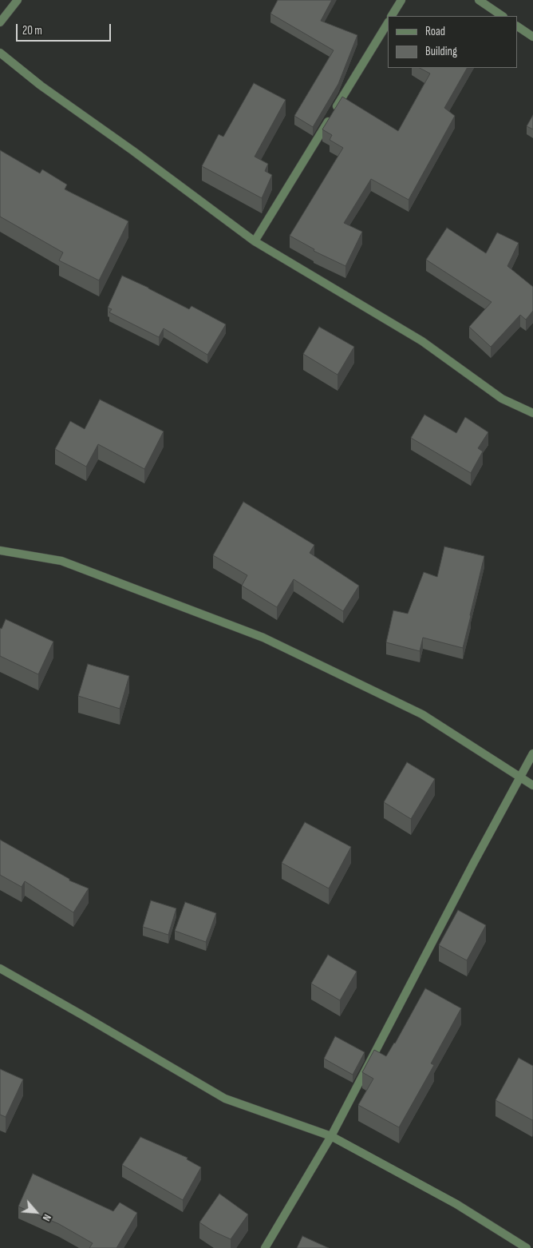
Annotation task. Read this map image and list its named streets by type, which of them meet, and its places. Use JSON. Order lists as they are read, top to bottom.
{
  "legend": ["Road", "Building"],
  "scale_bar": "20 m",
  "north": "bottom right"
}
